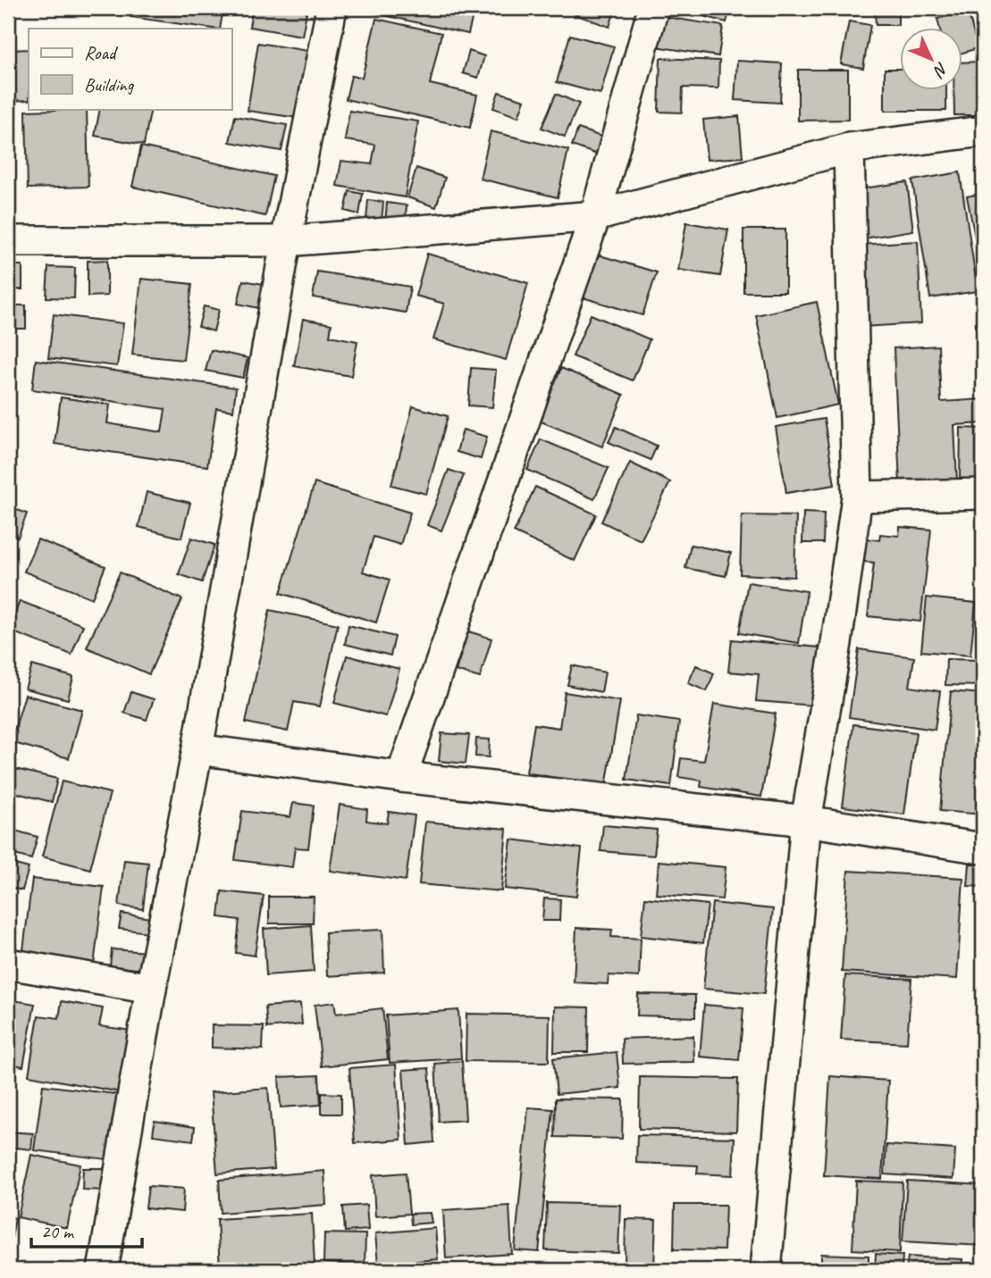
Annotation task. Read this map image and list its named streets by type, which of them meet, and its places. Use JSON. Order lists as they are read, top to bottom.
{
  "legend": ["Road", "Building"],
  "scale_bar": "20 m",
  "north": "bottom right"
}
